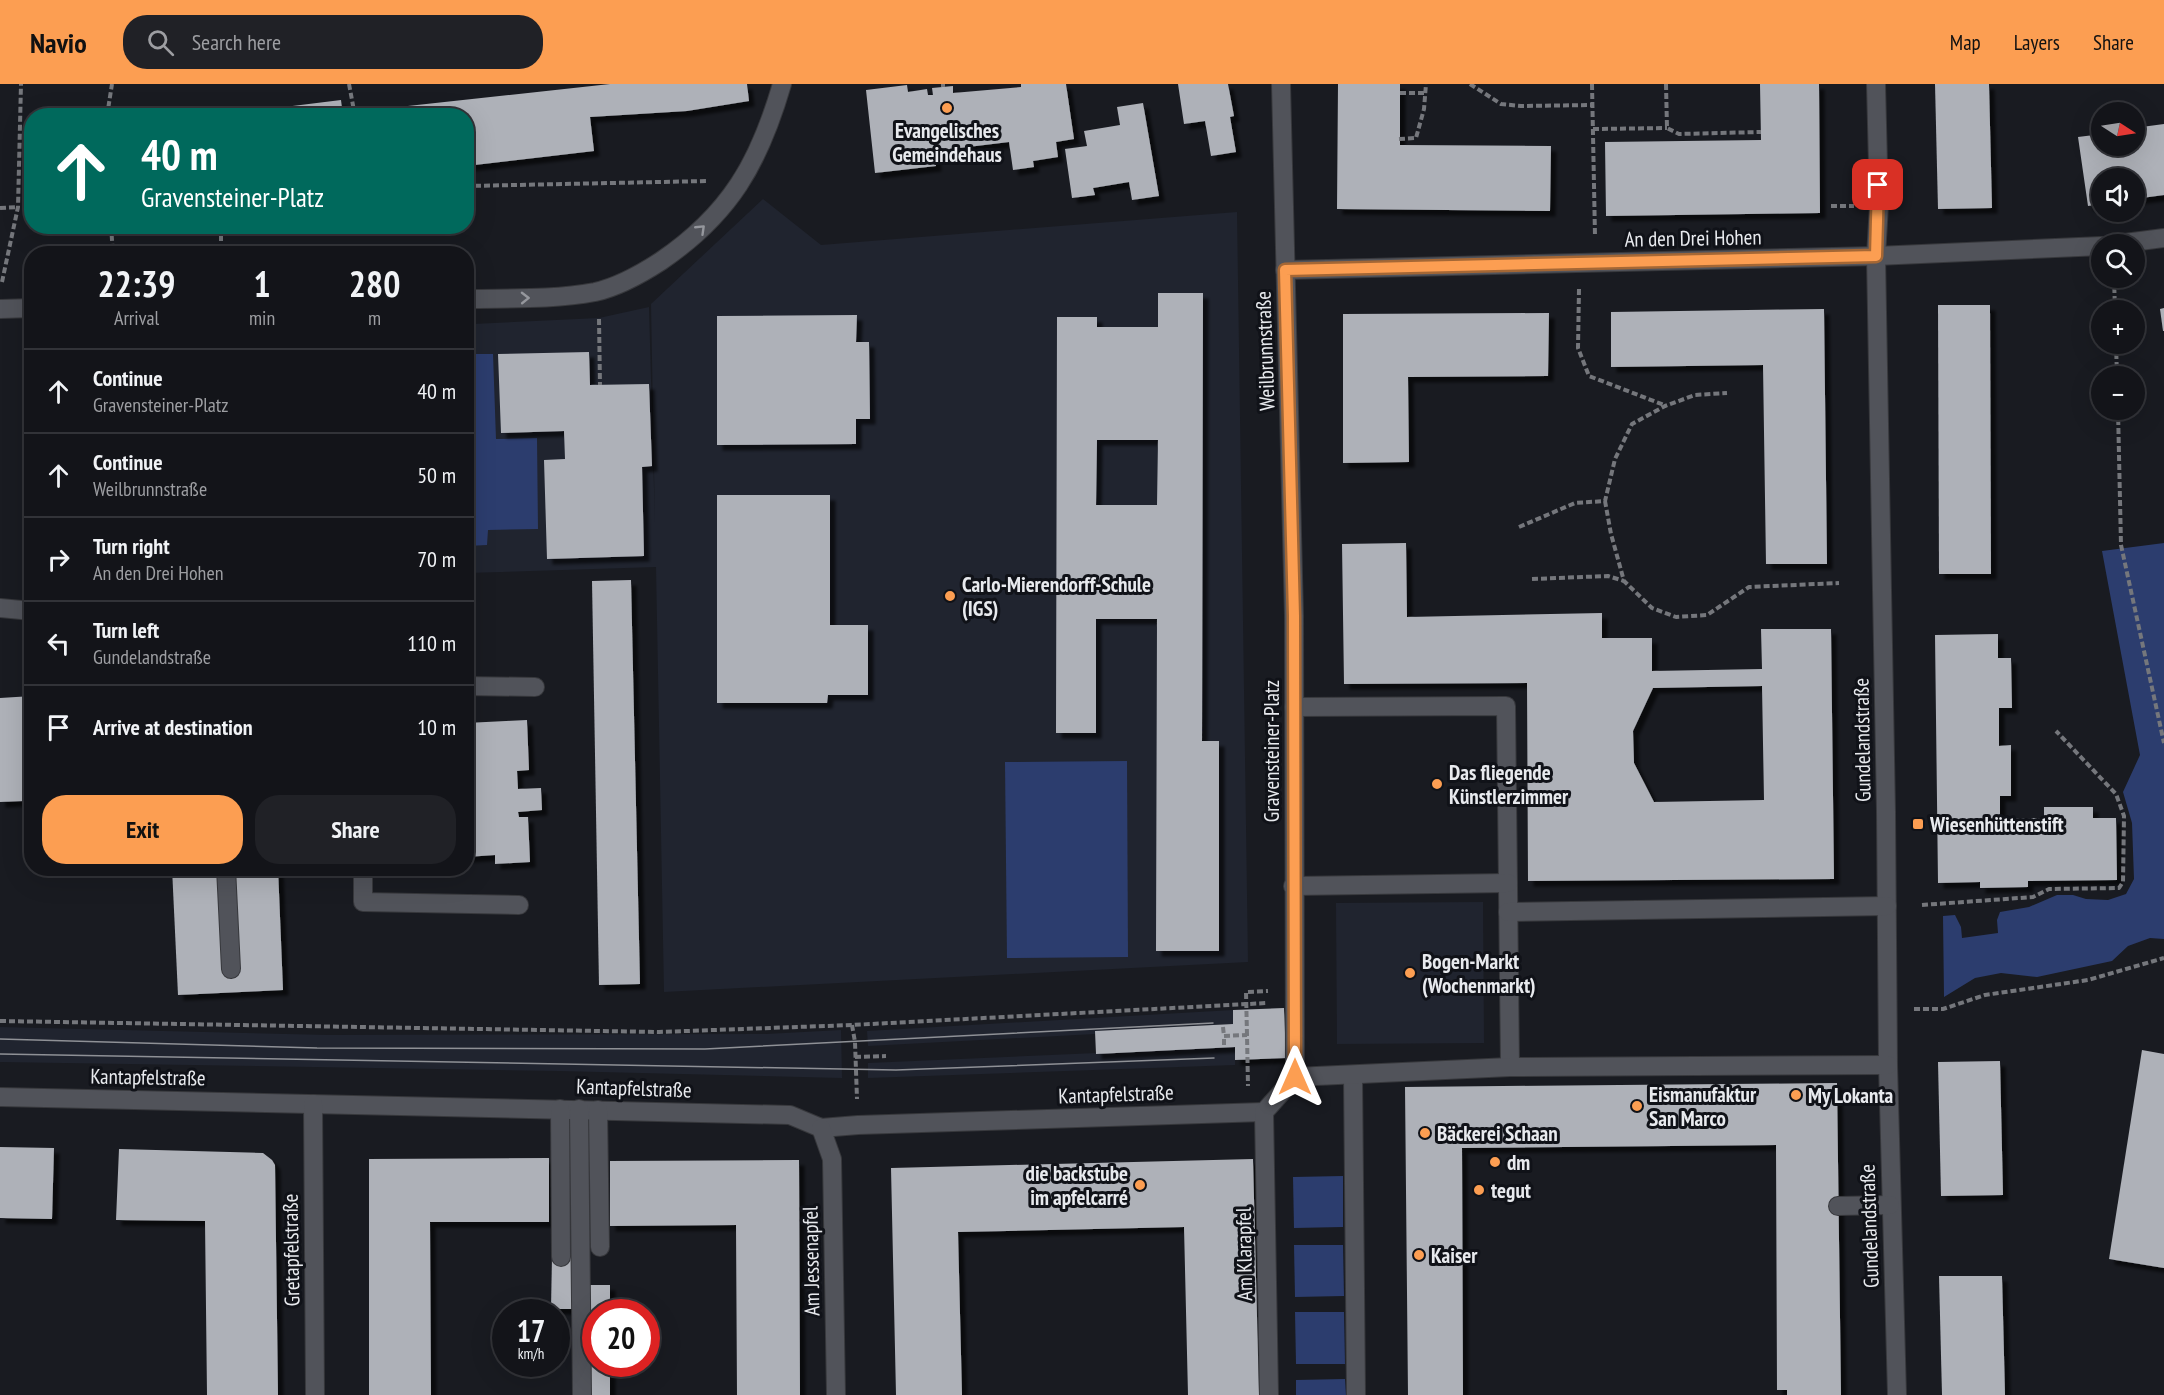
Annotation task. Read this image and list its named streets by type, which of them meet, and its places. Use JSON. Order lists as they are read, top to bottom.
{
  "streets": {
    "street": [
      "An den Drei Hohen",
      "Weilbrunnstraße",
      "Gundelandstraße",
      "Gravensteiner-Platz",
      "Kantapfelstraße",
      "Gretapfelstraße",
      "Am Klarapfel",
      "Am Jessenapfel"
    ]
  },
  "crossings": [
    ["An den Drei Hohen", "Weilbrunnstraße"],
    ["An den Drei Hohen", "Gundelandstraße"],
    ["Weilbrunnstraße", "Gravensteiner-Platz"],
    ["Kantapfelstraße", "Gretapfelstraße"],
    ["Kantapfelstraße", "Am Klarapfel"],
    ["Kantapfelstraße", "Am Jessenapfel"]
  ],
  "places": {
    "other": [
      "Evangelisches Gemeindehaus",
      "Carlo-Mierendorff-Schule (IGS)",
      "Das fliegende Künstlerzimmer",
      "Bogen-Markt (Wochenmarkt)",
      "My Lokanta",
      "Eismanufaktur San Marco",
      "Bäckerei Schaan",
      "dm",
      "die backstube im apfelcarré",
      "tegut",
      "Kaiser"
    ],
    "transit": ["Wiesenhüttenstift"]
  },
  "north": "right",
  "page": {
    "header": "Navio",
    "search": "Search here",
    "nav": ["Map", "Layers", "Share"],
    "map_buttons": ["+", "−"],
    "turn": ["40 m", "Gravensteiner-Platz"],
    "eta": [
      "22:39",
      "Arrival",
      "1",
      "min",
      "280",
      "m"
    ],
    "list": [
      {
        "name": "Continue",
        "note": "Gravensteiner-Platz",
        "value": "40 m"
      },
      {
        "name": "Continue",
        "note": "Weilbrunnstraße",
        "value": "50 m"
      },
      {
        "name": "Turn right",
        "note": "An den Drei Hohen",
        "value": "70 m"
      },
      {
        "name": "Turn left",
        "note": "Gundelandstraße",
        "value": "110 m"
      },
      {
        "name": "Arrive at destination",
        "value": "10 m"
      }
    ],
    "buttons": ["Exit", "Share"],
    "speed": "17 km/h",
    "limit": "20"
  }
}
